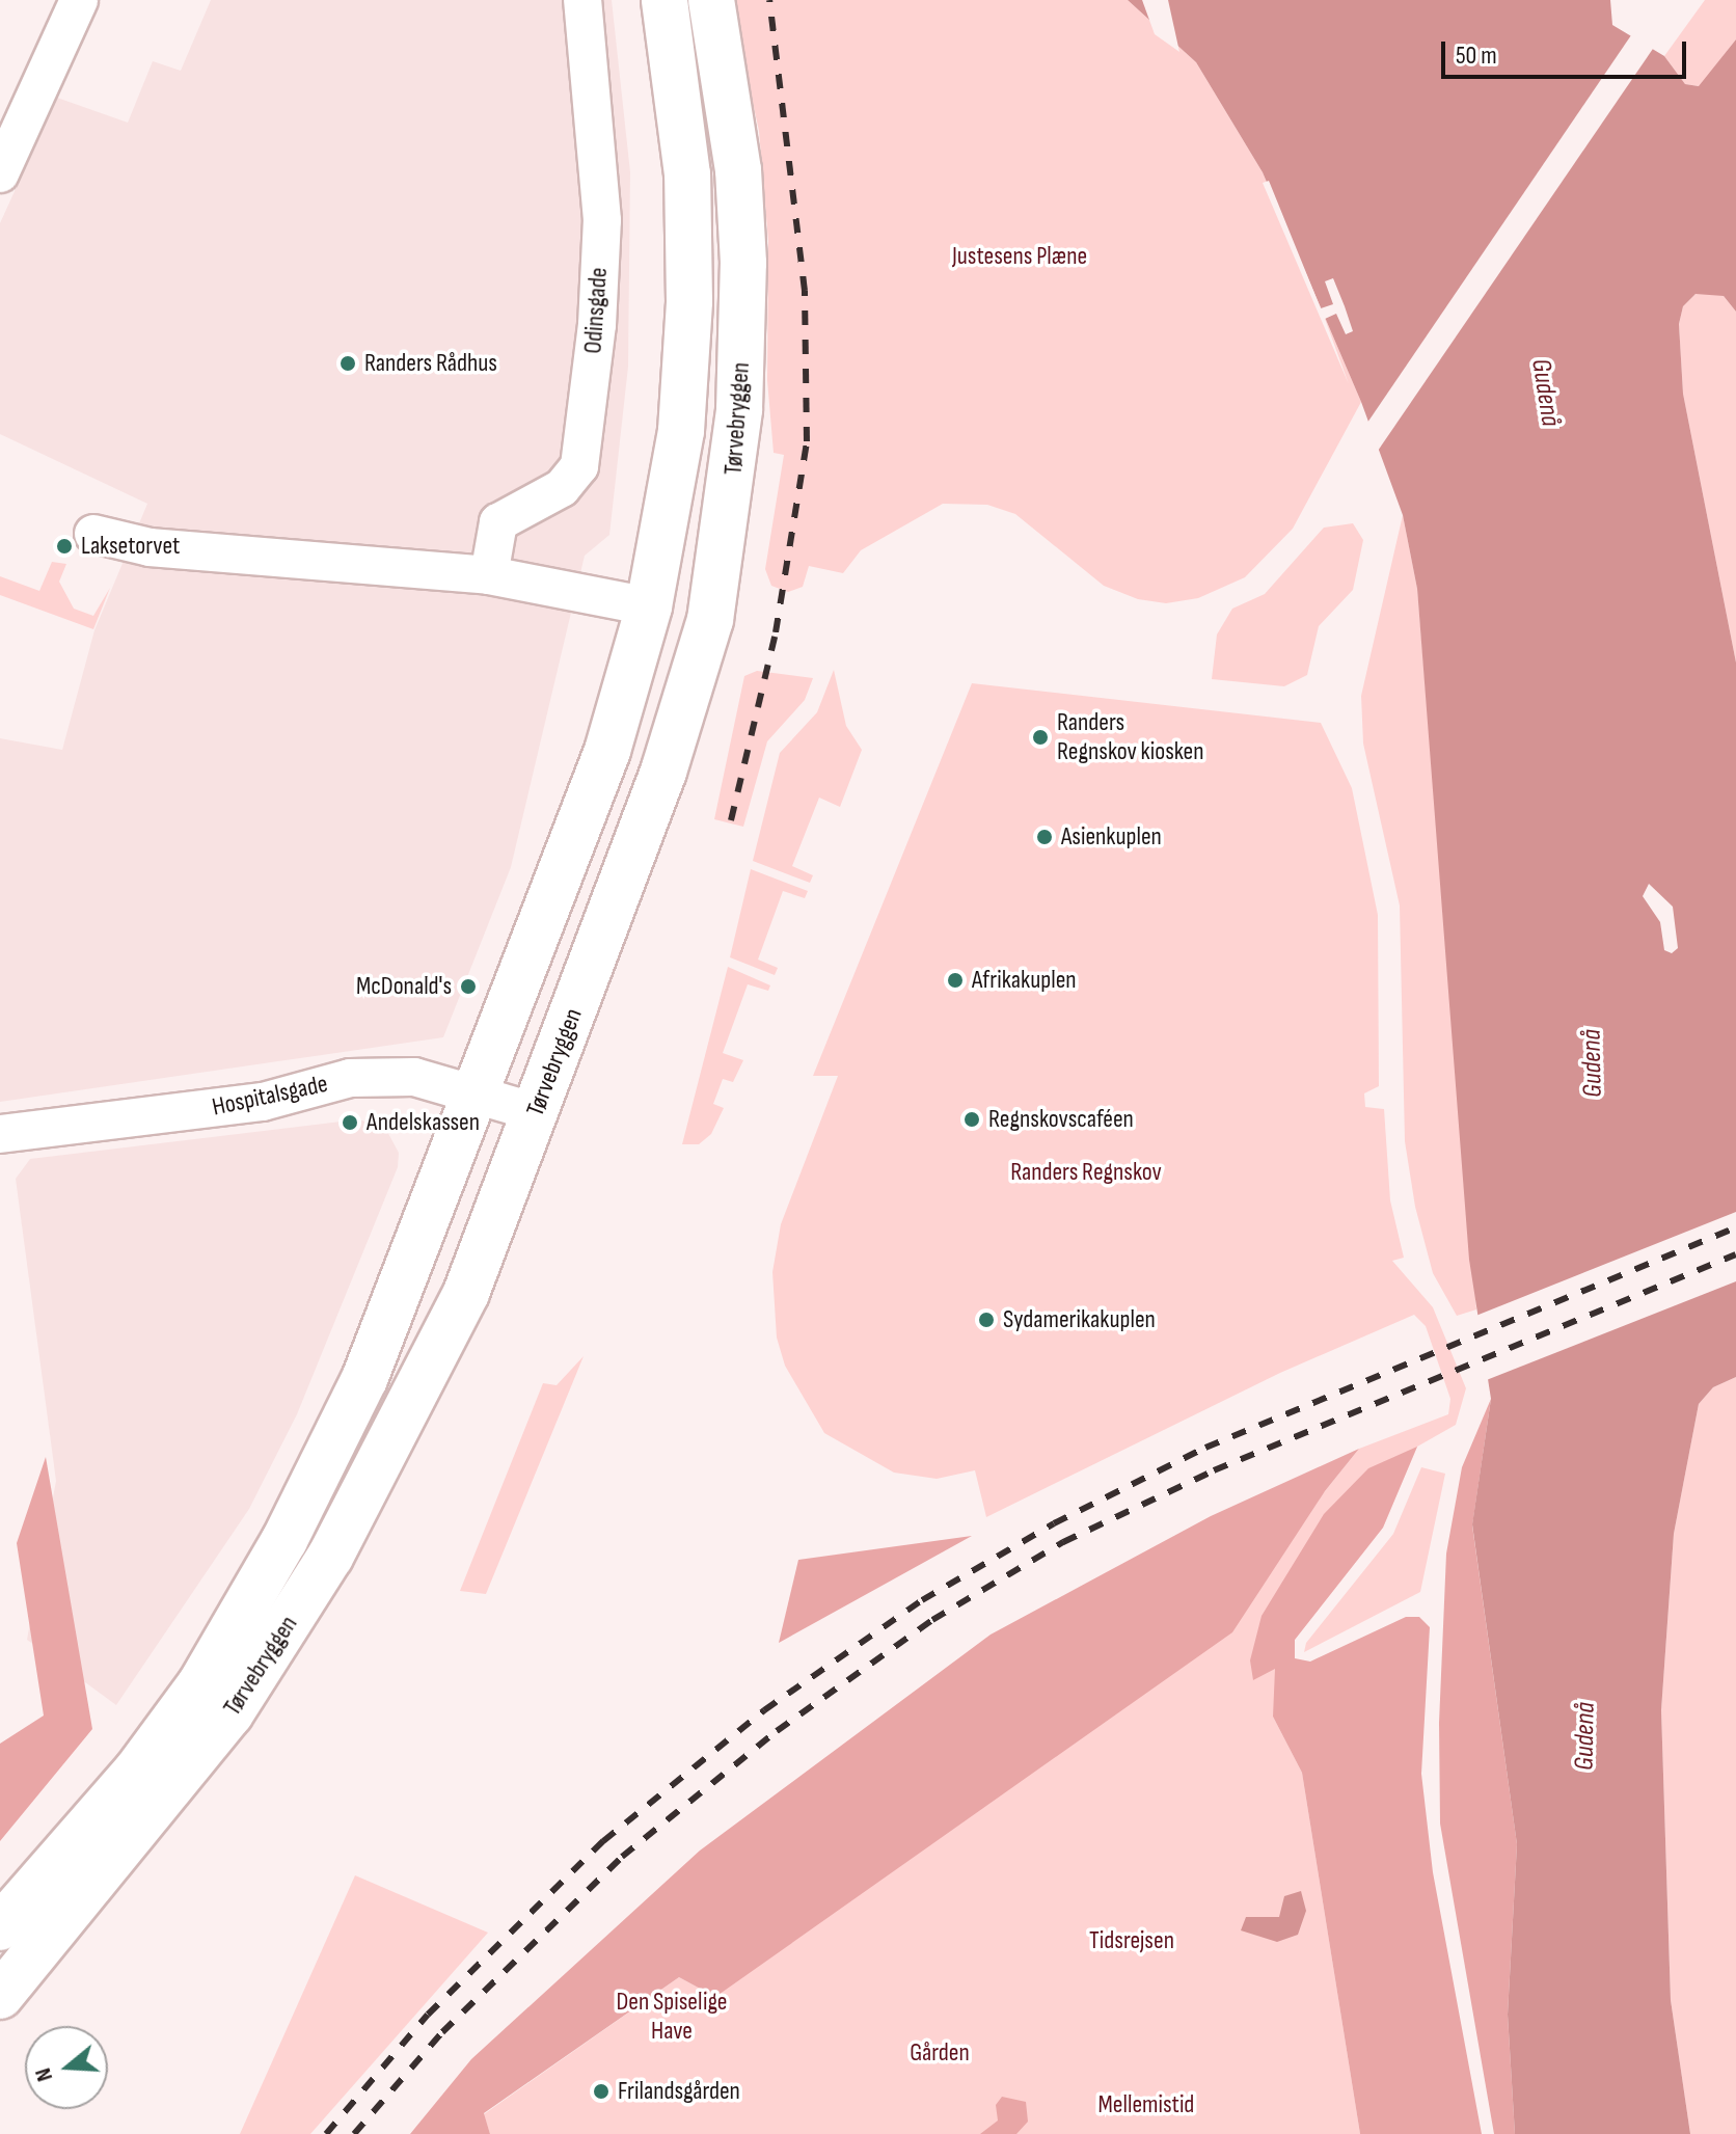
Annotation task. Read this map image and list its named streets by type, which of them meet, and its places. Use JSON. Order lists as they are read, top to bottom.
{
  "streets": {
    "main road": ["Tørvebryggen"],
    "street": ["Odinsgade", "Hospitalsgade"]
  },
  "crossings": [
    ["Tørvebryggen", "Hospitalsgade"]
  ],
  "water": ["Gudenå"],
  "parks": [
    "Justesens Plæne",
    "Randers Regnskov",
    "Tidsrejsen",
    "Den Spiselige Have",
    "Gården",
    "Mellemistid"
  ],
  "places": [
    "Randers Rådhus",
    "Laksetorvet",
    "Randers Regnskov kiosken",
    "Asienkuplen",
    "Afrikakuplen",
    "McDonald's",
    "Regnskovscaféen",
    "Andelskassen",
    "Sydamerikakuplen",
    "Frilandsgården"
  ],
  "scale_bar": "50 m",
  "north": "left"
}
